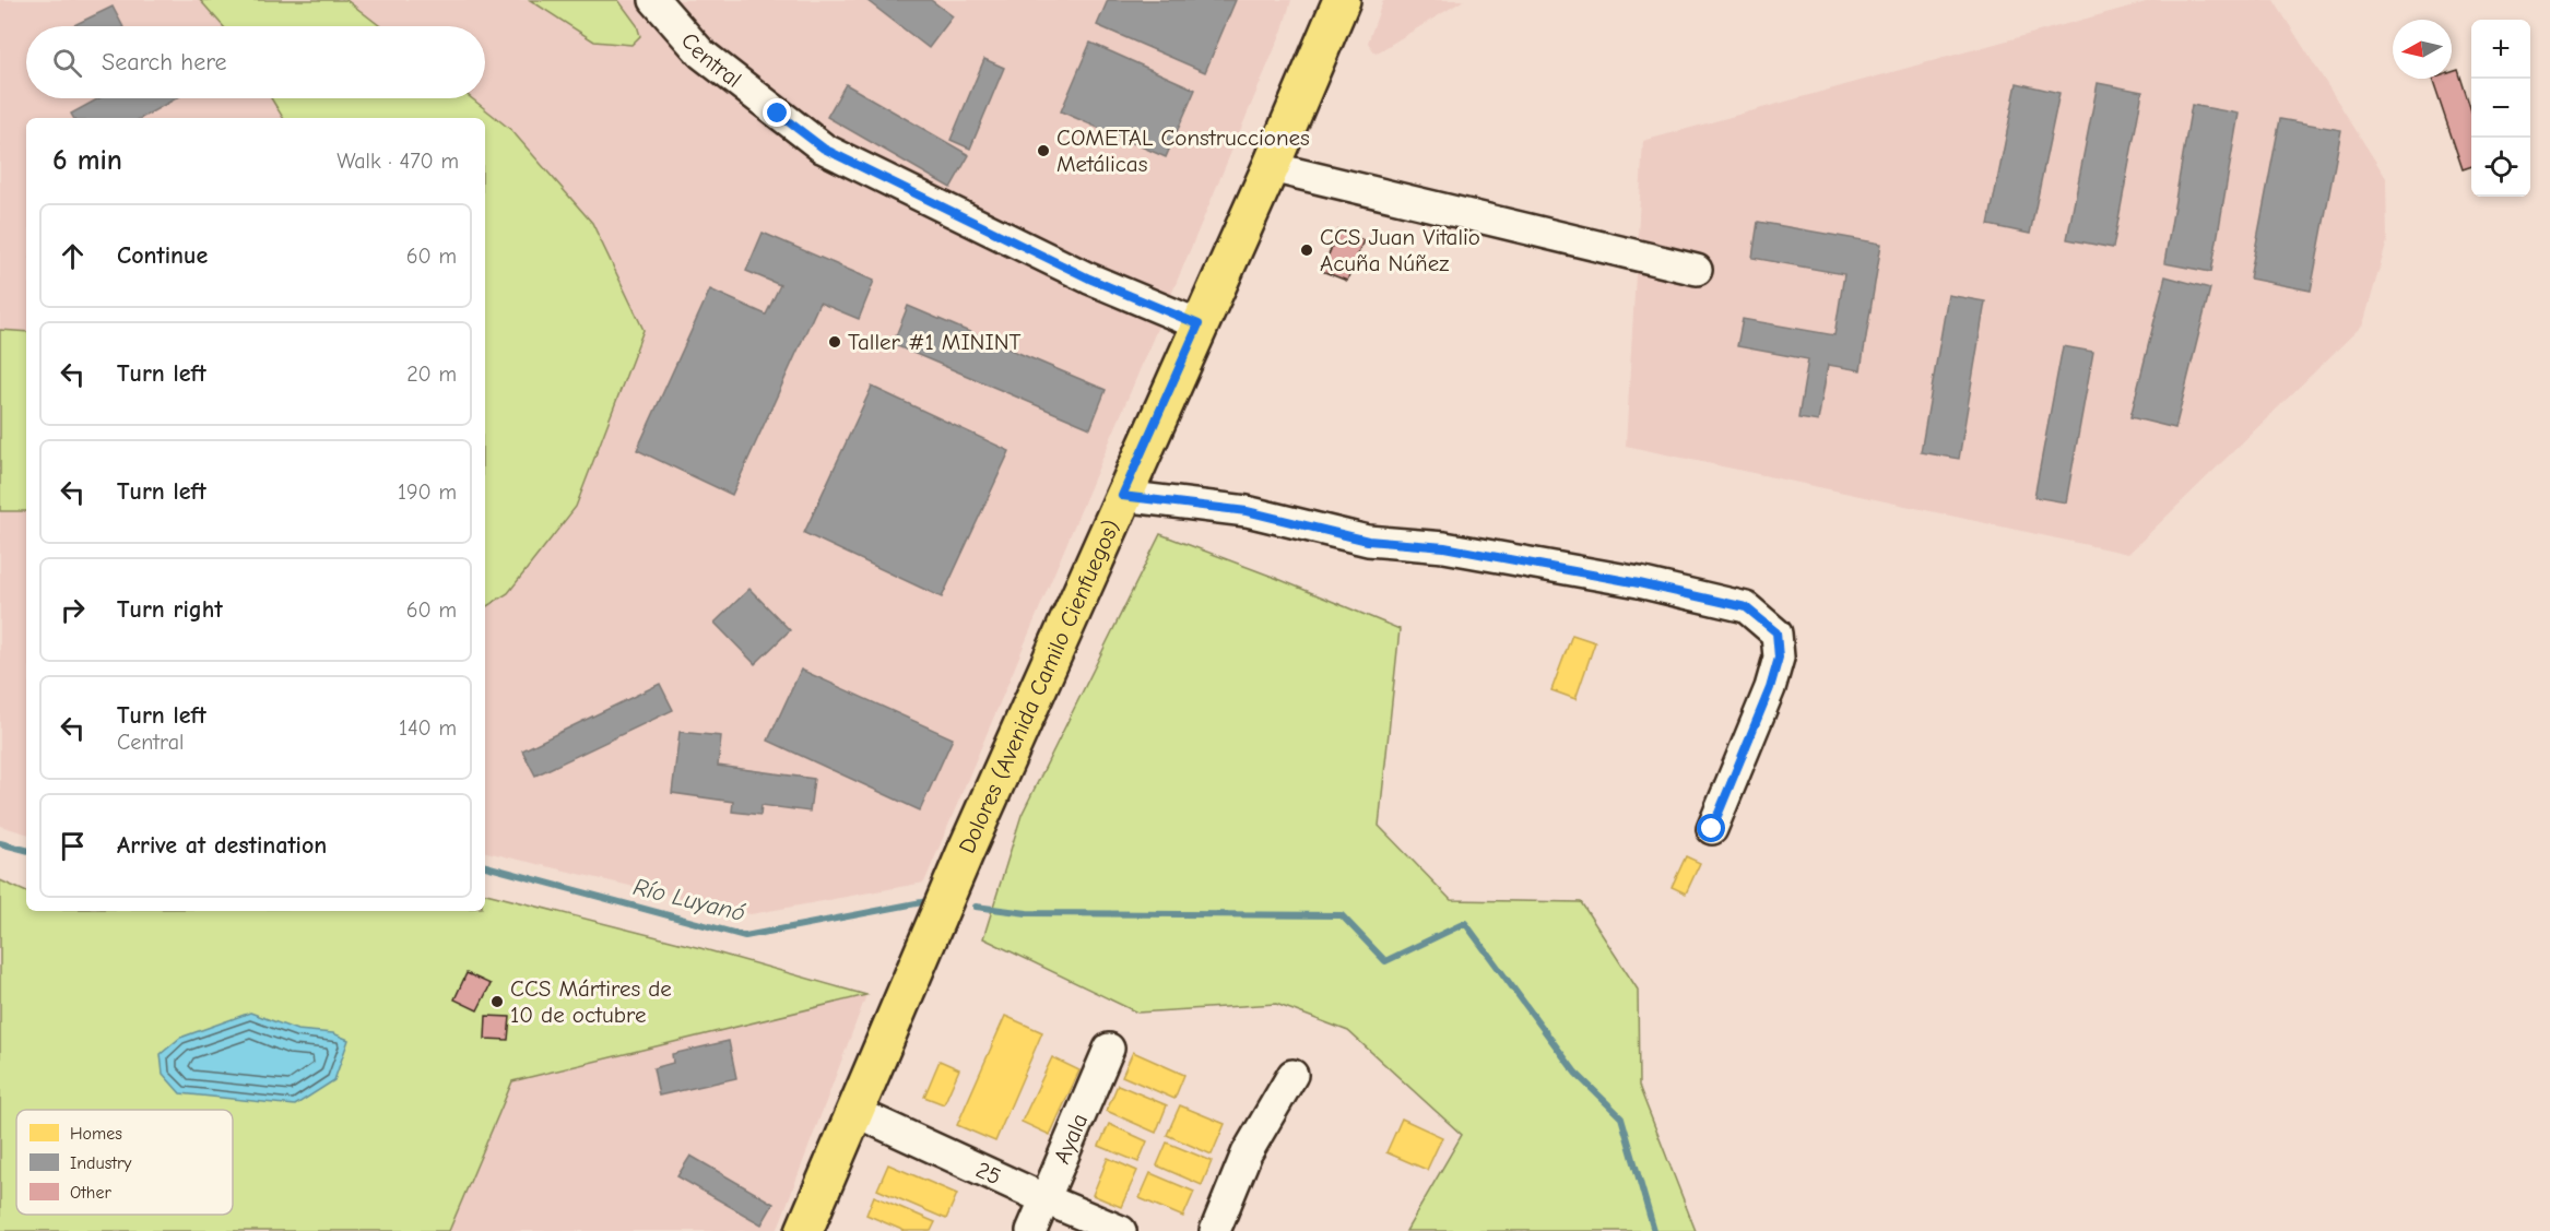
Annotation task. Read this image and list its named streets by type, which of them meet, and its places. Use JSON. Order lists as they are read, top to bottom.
{
  "streets": {
    "main road": ["Dolores (Avenida Camilo Cienfuegos)"],
    "street": ["Central", "Ayala", "25"]
  },
  "crossings": [
    ["Central", "Dolores (Avenida Camilo Cienfuegos)"],
    ["Dolores (Avenida Camilo Cienfuegos)", "25"],
    ["Ayala", "25"]
  ],
  "water": ["Río Luyanó"],
  "places": [
    "COMETAL Construcciones Metálicas",
    "CCS Juan Vitalio Acuña Núñez",
    "Taller #1 MININT",
    "CCS Mártires de 10 de octubre"
  ],
  "legend": ["Homes", "Industry", "Other"],
  "north": "left",
  "page": {
    "map_buttons": ["+", "−"],
    "search": "Search here",
    "heading": ["6 min", "Walk · 470 m"],
    "list": [
      ["Continue", "60 m"],
      ["Turn left", "20 m"],
      ["Turn left", "190 m"],
      ["Turn right", "60 m"],
      ["Turn left", "Central", "140 m"],
      "Arrive at destination"
    ]
  }
}
